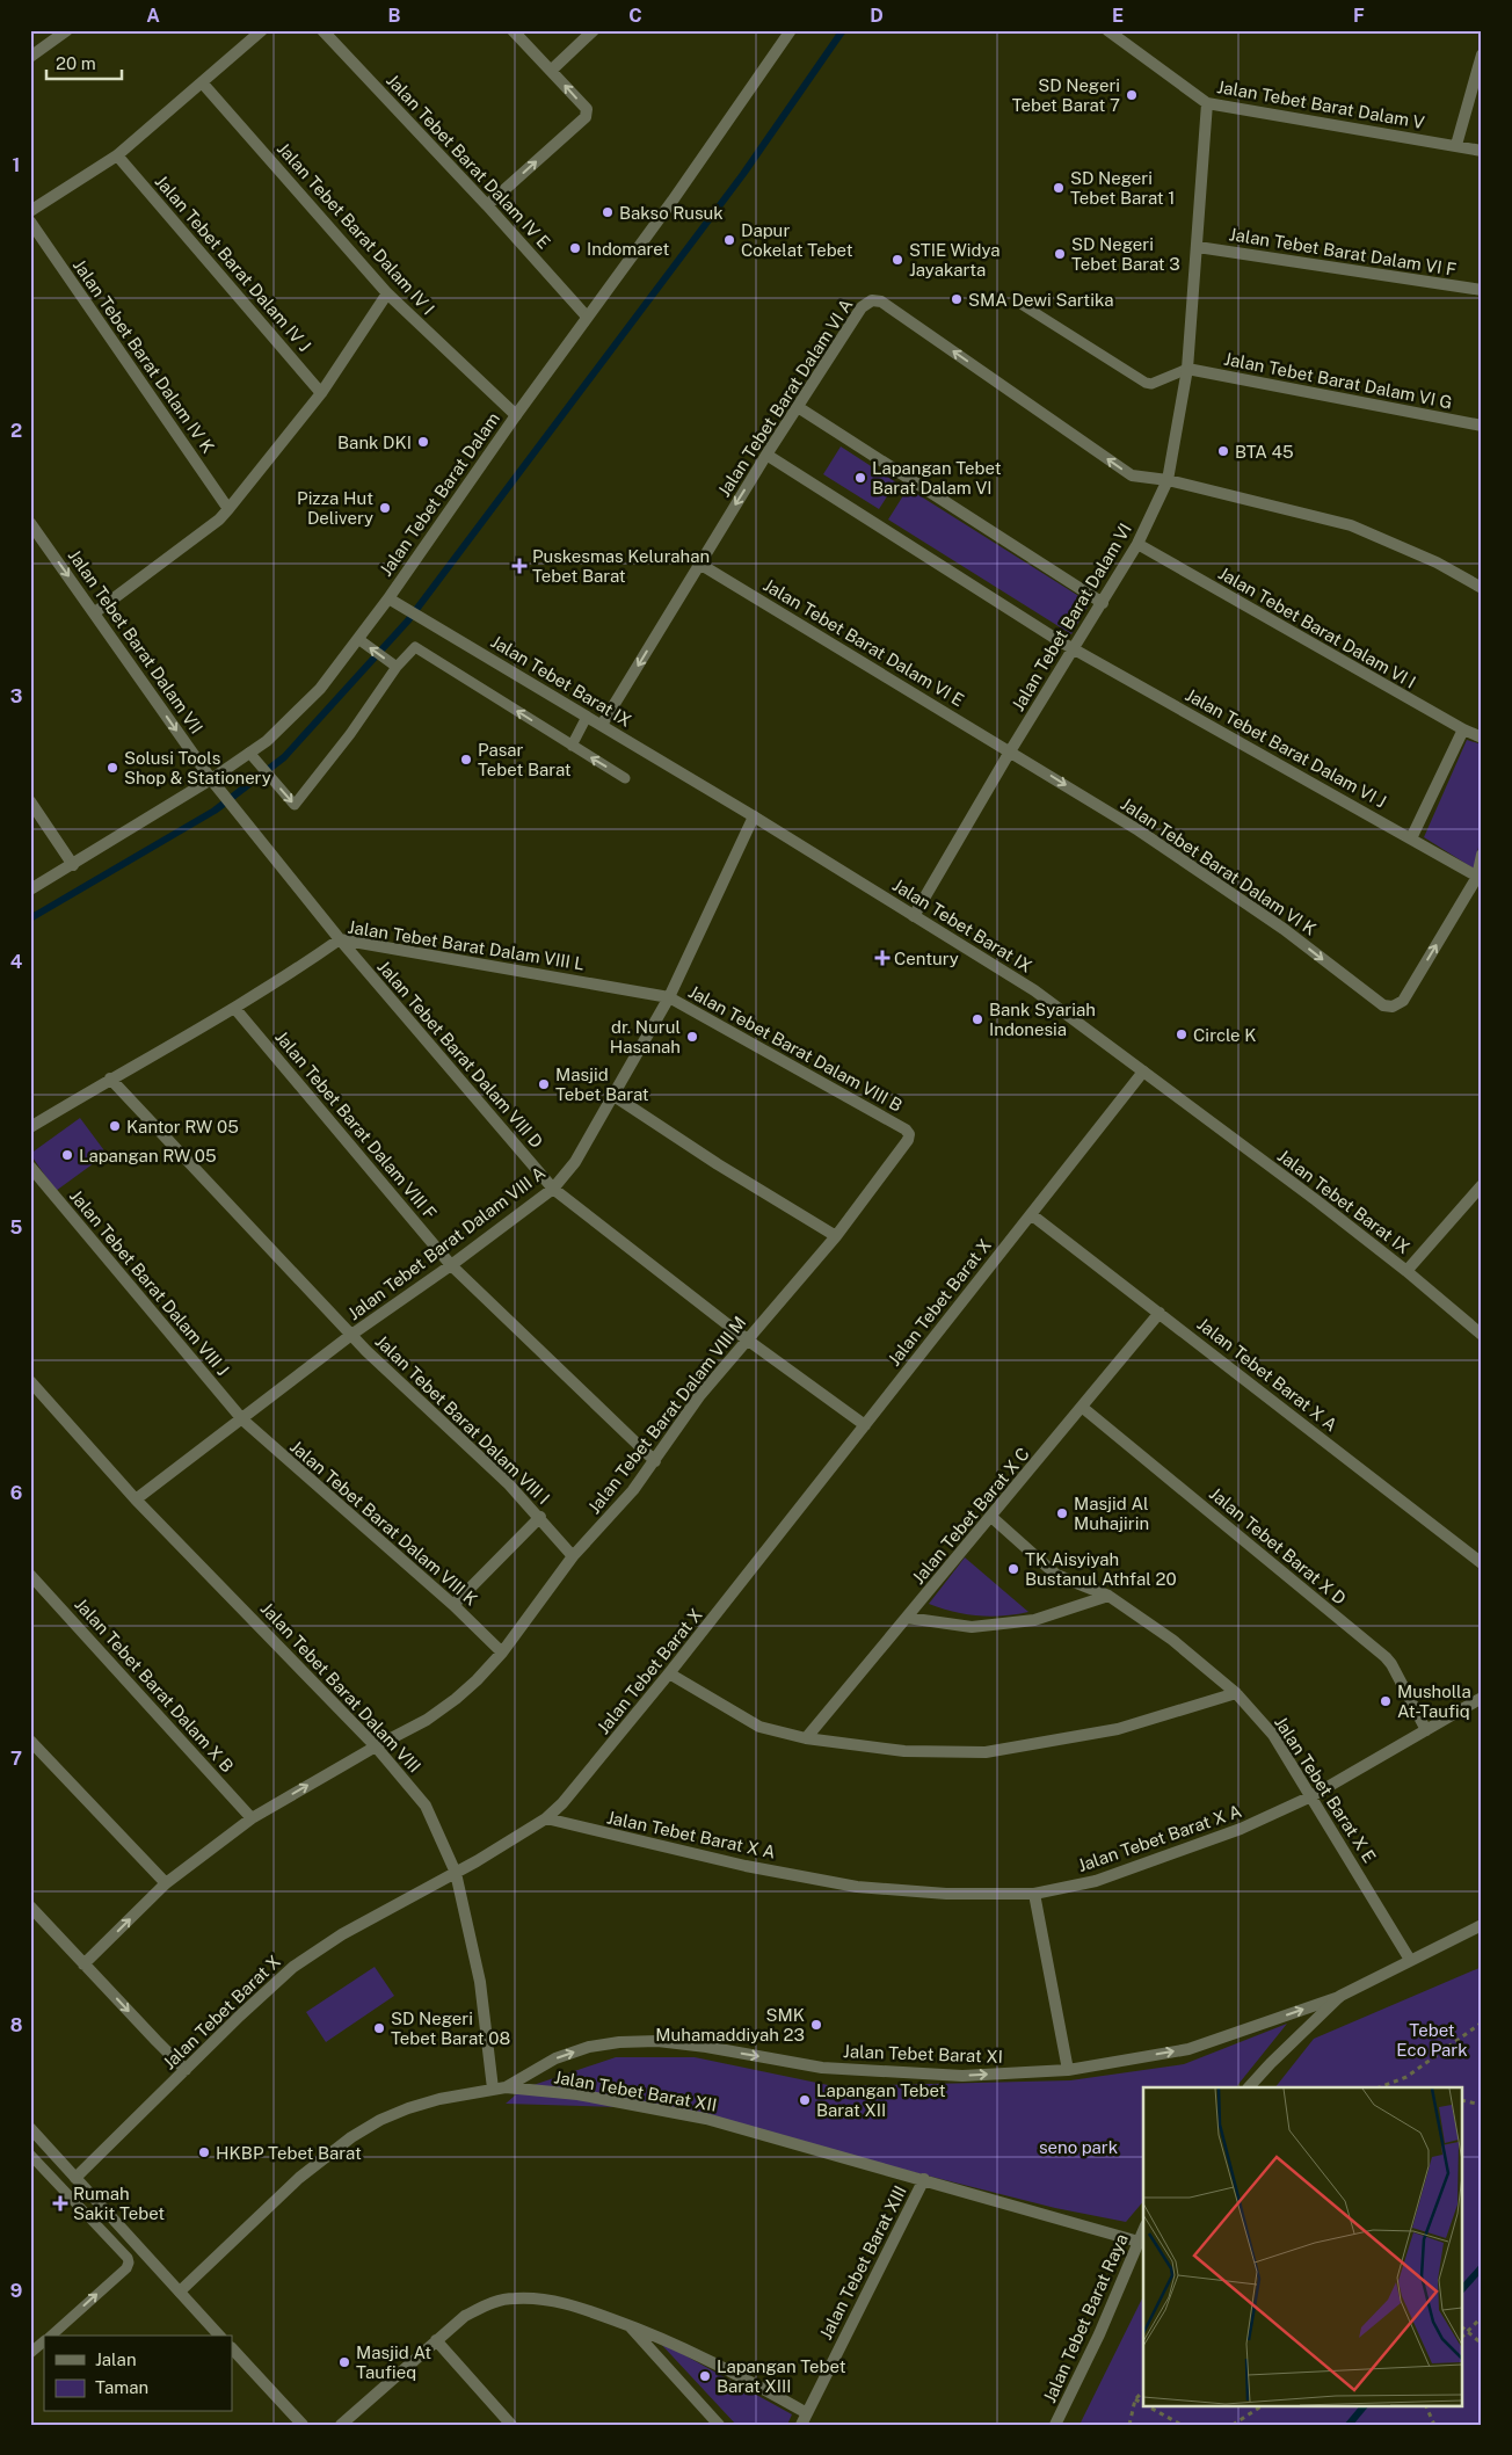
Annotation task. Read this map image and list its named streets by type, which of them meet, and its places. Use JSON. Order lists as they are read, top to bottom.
{
  "streets": {
    "street": [
      "Jalan Tebet Barat Dalam V",
      "Jalan Tebet Barat Dalam IV E",
      "Jalan Tebet Barat Dalam IV I",
      "Jalan Tebet Barat Dalam VI F",
      "Jalan Tebet Barat Dalam IV J",
      "Jalan Tebet Barat Dalam IV K",
      "Jalan Tebet Barat Dalam VI G",
      "Jalan Tebet Barat Dalam VI A",
      "Jalan Tebet Barat Dalam",
      "Jalan Tebet Barat Dalam VI",
      "Jalan Tebet Barat Dalam VI I",
      "Jalan Tebet Barat Dalam VII",
      "Jalan Tebet Barat Dalam VI E",
      "Jalan Tebet Barat IX",
      "Jalan Tebet Barat Dalam VI J",
      "Jalan Tebet Barat Dalam VI K",
      "Jalan Tebet Barat Dalam VIII L",
      "Jalan Tebet Barat Dalam VIII B",
      "Jalan Tebet Barat Dalam VIII D",
      "Jalan Tebet Barat Dalam VIII F",
      "Jalan Tebet Barat Dalam VIII A",
      "Jalan Tebet Barat Dalam VIII J",
      "Jalan Tebet Barat X",
      "Jalan Tebet Barat X A",
      "Jalan Tebet Barat Dalam VIII M",
      "Jalan Tebet Barat Dalam VIII I",
      "Jalan Tebet Barat X C",
      "Jalan Tebet Barat Dalam VIII K",
      "Jalan Tebet Barat X D",
      "Jalan Tebet Barat Dalam X B",
      "Jalan Tebet Barat Dalam VIII",
      "Jalan Tebet Barat X E",
      "Jalan Tebet Barat XI",
      "Jalan Tebet Barat XII",
      "Jalan Tebet Barat XIII",
      "Jalan Tebet Barat Raya"
    ]
  },
  "crossings": [
    ["Jalan Tebet Barat Dalam V", "Jalan Tebet Barat Dalam VI"],
    ["Jalan Tebet Barat Dalam IV E", "Jalan Tebet Barat Dalam"],
    ["Jalan Tebet Barat Dalam IV I", "Jalan Tebet Barat Dalam"],
    ["Jalan Tebet Barat Dalam VI F", "Jalan Tebet Barat Dalam VI"],
    ["Jalan Tebet Barat Dalam VI G", "Jalan Tebet Barat Dalam VI"],
    ["Jalan Tebet Barat Dalam VI A", "Jalan Tebet Barat Dalam VI"],
    ["Jalan Tebet Barat Dalam VI A", "Jalan Tebet Barat Dalam VI E"],
    ["Jalan Tebet Barat Dalam VI A", "Jalan Tebet Barat IX"],
    ["Jalan Tebet Barat Dalam VI A", "Jalan Tebet Barat Dalam VI J"],
    ["Jalan Tebet Barat Dalam", "Jalan Tebet Barat Dalam VII"],
    ["Jalan Tebet Barat Dalam", "Jalan Tebet Barat IX"],
    ["Jalan Tebet Barat Dalam", "Jalan Tebet Barat Dalam VIII D"],
    ["Jalan Tebet Barat Dalam VI", "Jalan Tebet Barat Dalam VI I"],
    ["Jalan Tebet Barat Dalam VI", "Jalan Tebet Barat Dalam VI E"],
    ["Jalan Tebet Barat Dalam VI", "Jalan Tebet Barat IX"],
    ["Jalan Tebet Barat Dalam VI", "Jalan Tebet Barat Dalam VI J"],
    ["Jalan Tebet Barat Dalam VI", "Jalan Tebet Barat Dalam VI K"],
    ["Jalan Tebet Barat Dalam VII", "Jalan Tebet Barat Dalam VIII D"],
    ["Jalan Tebet Barat Dalam VI E", "Jalan Tebet Barat Dalam VI K"],
    ["Jalan Tebet Barat IX", "Jalan Tebet Barat Dalam VIII A"],
    ["Jalan Tebet Barat IX", "Jalan Tebet Barat X"],
    ["Jalan Tebet Barat Dalam VI J", "Jalan Tebet Barat Dalam VI K"],
    ["Jalan Tebet Barat Dalam VIII L", "Jalan Tebet Barat Dalam VIII B"],
    ["Jalan Tebet Barat Dalam VIII L", "Jalan Tebet Barat Dalam VIII D"],
    ["Jalan Tebet Barat Dalam VIII L", "Jalan Tebet Barat Dalam VIII F"],
    ["Jalan Tebet Barat Dalam VIII L", "Jalan Tebet Barat Dalam VIII A"],
    ["Jalan Tebet Barat Dalam VIII L", "Jalan Tebet Barat Dalam VIII I"],
    ["Jalan Tebet Barat Dalam VIII B", "Jalan Tebet Barat Dalam VIII A"],
    ["Jalan Tebet Barat Dalam VIII B", "Jalan Tebet Barat Dalam VIII M"],
    ["Jalan Tebet Barat Dalam VIII D", "Jalan Tebet Barat Dalam VIII A"],
    ["Jalan Tebet Barat Dalam VIII D", "Jalan Tebet Barat X"],
    ["Jalan Tebet Barat Dalam VIII D", "Jalan Tebet Barat Dalam VIII M"],
    ["Jalan Tebet Barat Dalam VIII F", "Jalan Tebet Barat Dalam VIII A"],
    ["Jalan Tebet Barat Dalam VIII F", "Jalan Tebet Barat Dalam VIII M"],
    ["Jalan Tebet Barat Dalam VIII A", "Jalan Tebet Barat Dalam VIII J"],
    ["Jalan Tebet Barat Dalam VIII A", "Jalan Tebet Barat Dalam VIII I"],
    ["Jalan Tebet Barat Dalam VIII A", "Jalan Tebet Barat Dalam VIII K"],
    ["Jalan Tebet Barat Dalam VIII A", "Jalan Tebet Barat Dalam VIII"],
    ["Jalan Tebet Barat Dalam VIII J", "Jalan Tebet Barat Dalam VIII K"],
    ["Jalan Tebet Barat X", "Jalan Tebet Barat X A"],
    ["Jalan Tebet Barat X", "Jalan Tebet Barat Dalam VIII"],
    ["Jalan Tebet Barat X A", "Jalan Tebet Barat X C"],
    ["Jalan Tebet Barat X A", "Jalan Tebet Barat X D"],
    ["Jalan Tebet Barat X A", "Jalan Tebet Barat X E"],
    ["Jalan Tebet Barat Dalam VIII M", "Jalan Tebet Barat Dalam VIII I"],
    ["Jalan Tebet Barat Dalam VIII M", "Jalan Tebet Barat Dalam VIII K"],
    ["Jalan Tebet Barat Dalam VIII M", "Jalan Tebet Barat Dalam X B"],
    ["Jalan Tebet Barat Dalam VIII M", "Jalan Tebet Barat Dalam VIII"],
    ["Jalan Tebet Barat X C", "Jalan Tebet Barat X D"],
    ["Jalan Tebet Barat X C", "Jalan Tebet Barat X E"],
    ["Jalan Tebet Barat Dalam VIII", "Jalan Tebet Barat XII"],
    ["Jalan Tebet Barat XI", "Jalan Tebet Barat XII"],
    ["Jalan Tebet Barat XII", "Jalan Tebet Barat XIII"],
    ["Jalan Tebet Barat XII", "Jalan Tebet Barat Raya"]
  ],
  "one_way": ["Jalan Tebet Barat Dalam VII", "Jalan Tebet Barat XI"],
  "parks": ["Tebet Eco Park", "seno park"],
  "places": {
    "other": [
      "SD Negeri Tebet Barat 7",
      "SD Negeri Tebet Barat 1",
      "Bakso Rusuk",
      "Dapur Cokelat Tebet",
      "Indomaret",
      "SD Negeri Tebet Barat 3",
      "STIE Widya Jayakarta",
      "SMA Dewi Sartika",
      "Bank DKI",
      "BTA 45",
      "Lapangan Tebet Barat Dalam VI",
      "Pizza Hut Delivery",
      "Pasar Tebet Barat",
      "Solusi Tools Shop & Stationery",
      "Bank Syariah Indonesia",
      "Circle K",
      "dr. Nurul Hasanah",
      "Masjid Tebet Barat",
      "Kantor RW 05",
      "Lapangan RW 05",
      "Masjid Al Muhajirin",
      "TK Aisyiyah Bustanul Athfal 20",
      "Musholla At-Taufiq",
      "SMK Muhamaddiyah 23",
      "SD Negeri Tebet Barat 08",
      "Lapangan Tebet Barat XII",
      "HKBP Tebet Barat",
      "Masjid At Taufieq",
      "Lapangan Tebet Barat XIII"
    ],
    "health": ["Puskesmas Kelurahan Tebet Barat", "Century", "Rumah Sakit Tebet"]
  },
  "legend": ["Jalan", "Taman"],
  "scale_bar": "20 m",
  "grid": {
    "columns": [
      "A",
      "B",
      "C",
      "D",
      "E",
      "F"
    ],
    "rows": [
      "1",
      "2",
      "3",
      "4",
      "5",
      "6",
      "7",
      "8",
      "9"
    ]
  }
}
